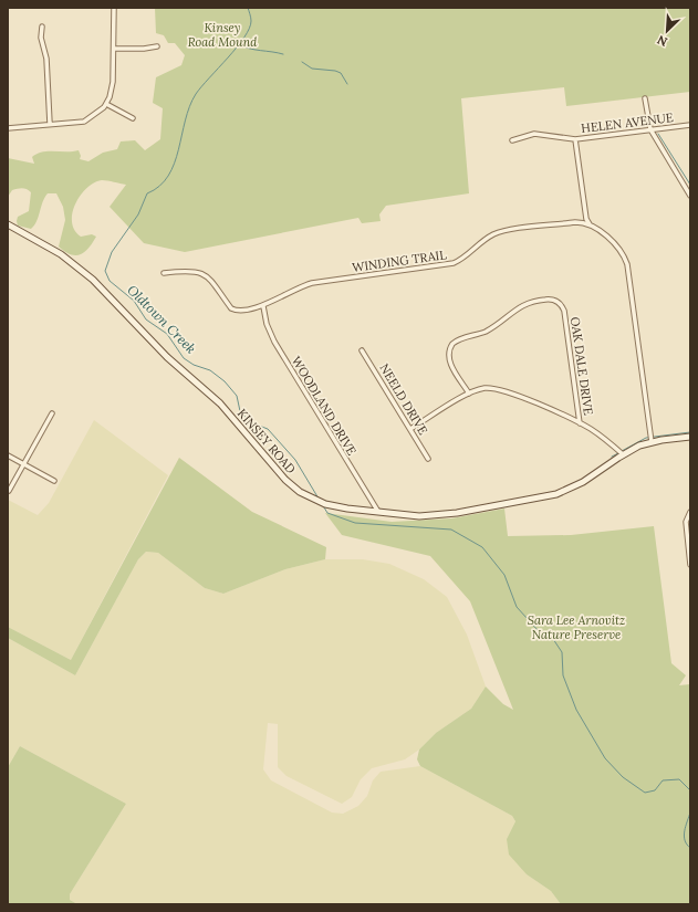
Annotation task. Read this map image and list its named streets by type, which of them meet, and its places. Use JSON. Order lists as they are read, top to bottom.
{
  "streets": {
    "street": [
      "HELEN AVENUE",
      "WINDING TRAIL",
      "OAK DALE DRIVE",
      "NEELD DRIVE",
      "WOODLAND DRIVE",
      "KINSEY ROAD"
    ]
  },
  "crossings": [
    ["HELEN AVENUE", "WINDING TRAIL"],
    ["WINDING TRAIL", "WOODLAND DRIVE"],
    ["WOODLAND DRIVE", "KINSEY ROAD"]
  ],
  "water": ["Oldtown Creek"],
  "parks": ["Kinsey Road Mound", "Sara Lee Arnovitz Nature Preserve"],
  "north": "bottom left"
}
